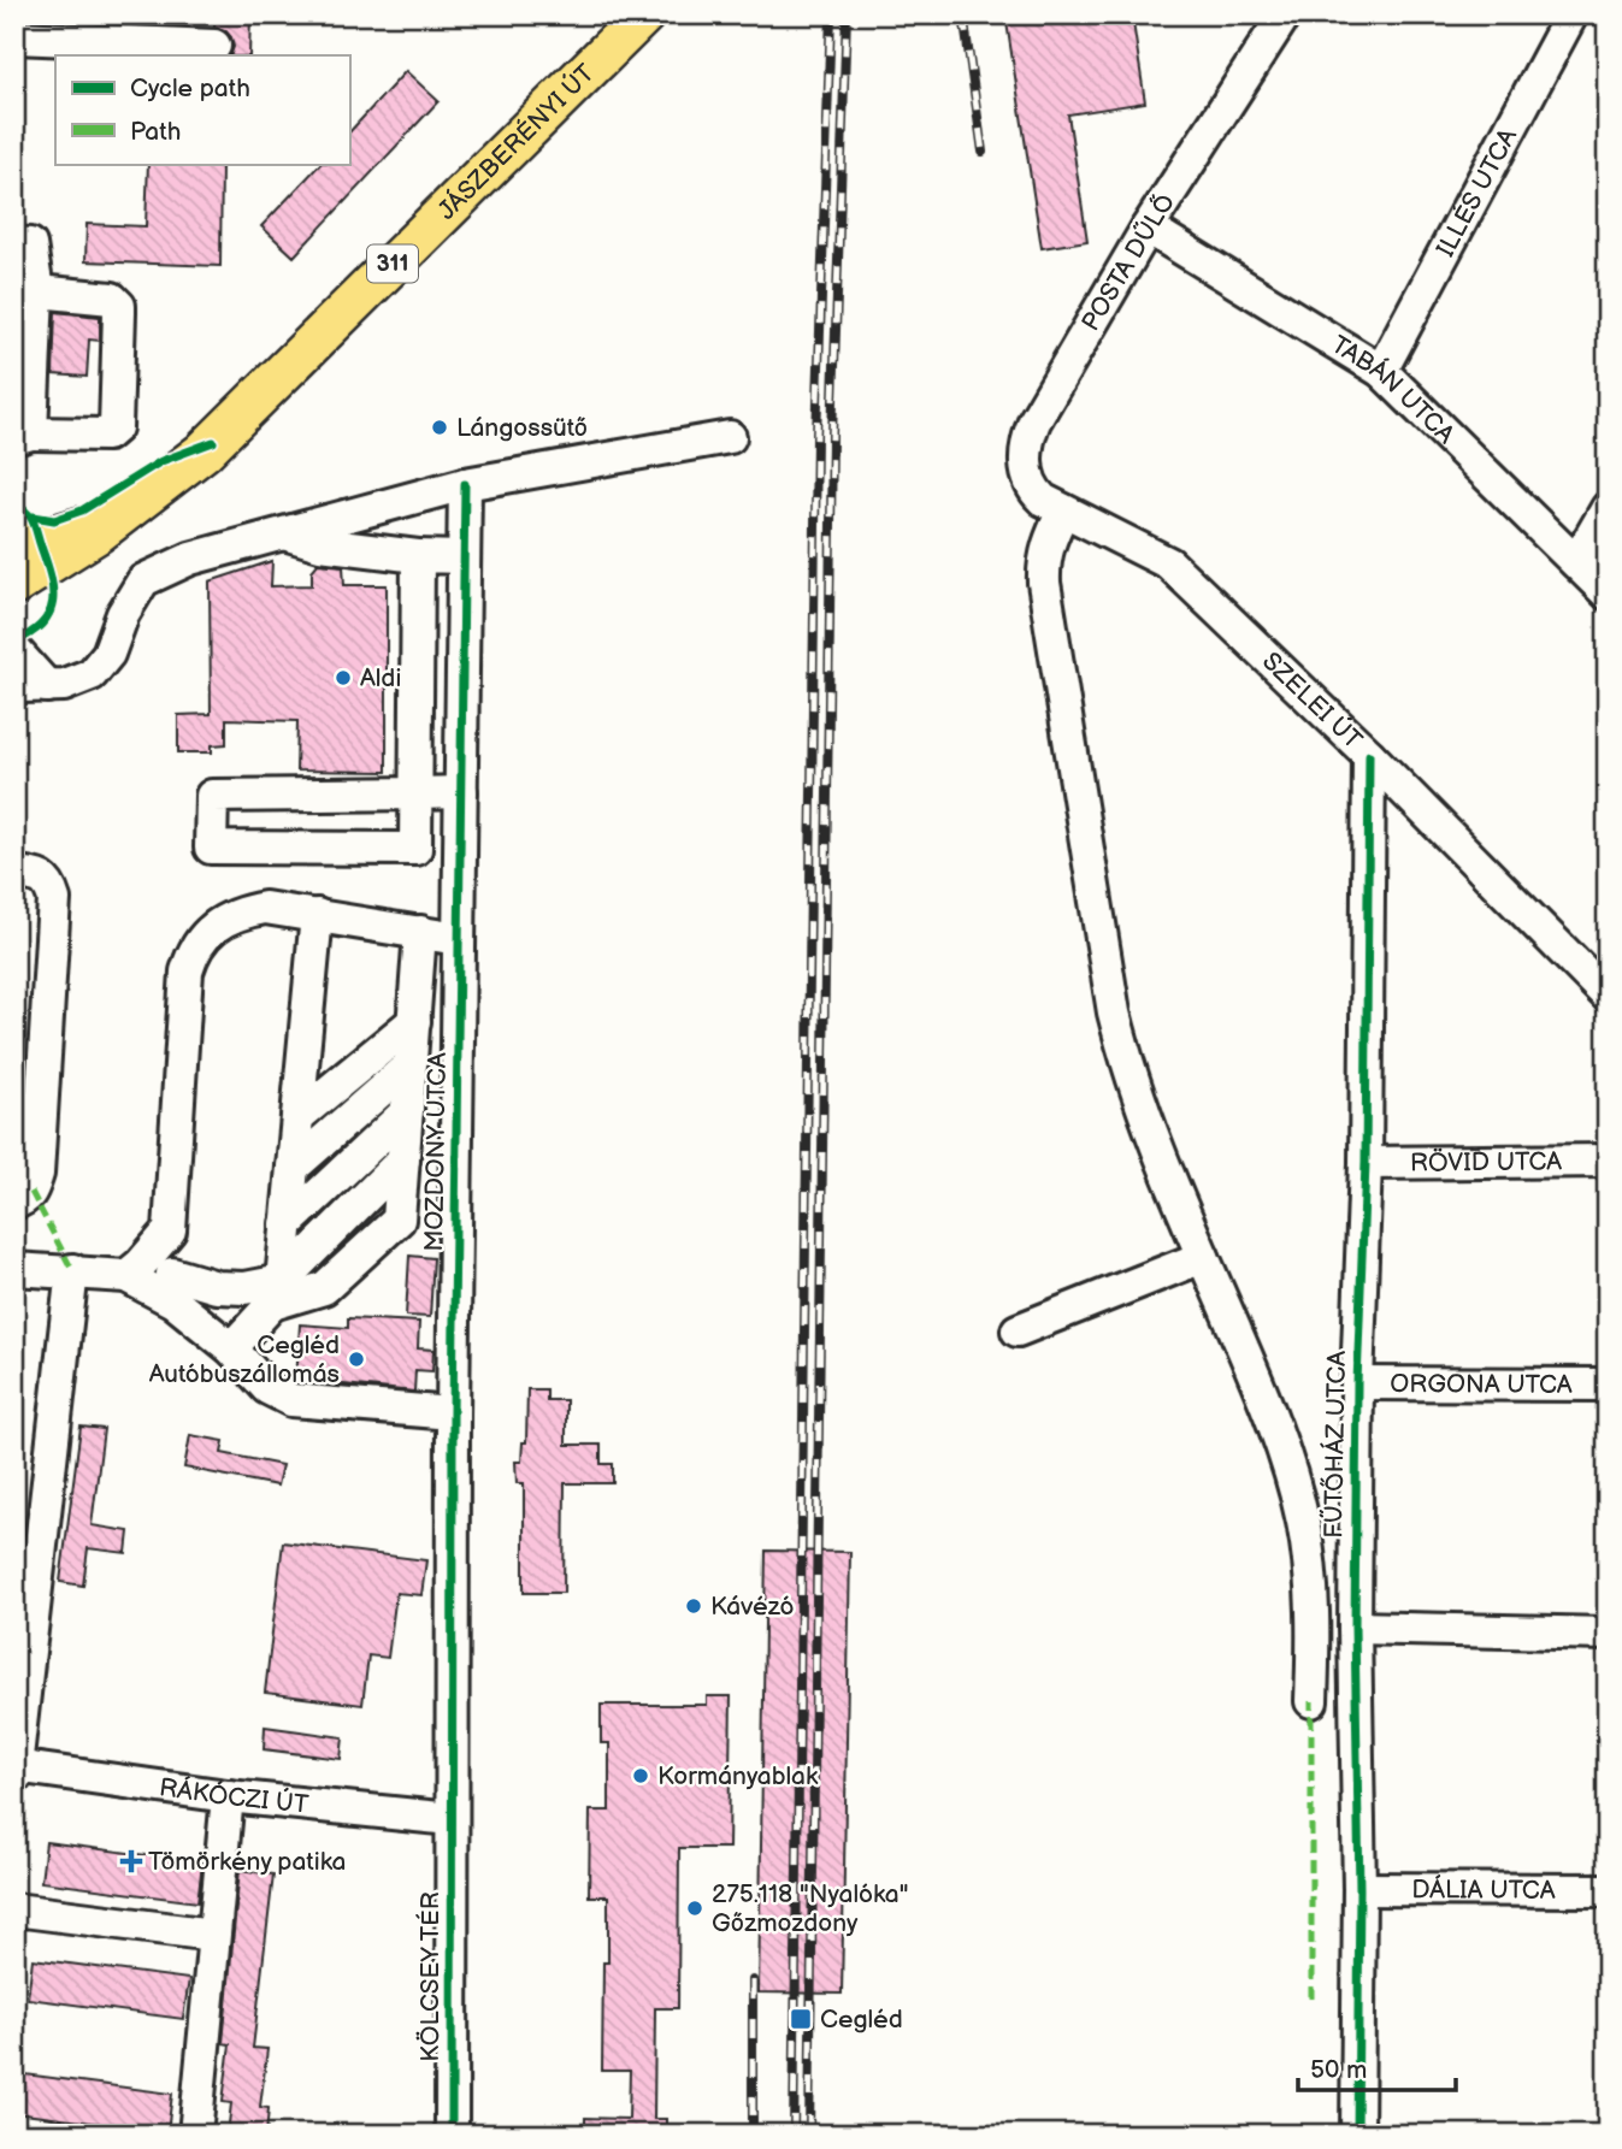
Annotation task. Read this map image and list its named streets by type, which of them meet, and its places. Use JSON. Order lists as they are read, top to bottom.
{
  "streets": {
    "main road": ["JÁSZBERÉNYI ÚT", "311"],
    "street": [
      "ILLÉS UTCA",
      "POSTA DŰLŐ",
      "TABÁN UTCA",
      "SZELEI ÚT",
      "MOZDONY UTCA",
      "RÖVID UTCA",
      "ORGONA UTCA",
      "FŰTŐHÁZ UTCA",
      "RÁKÓCZI ÚT",
      "DÁLIA UTCA",
      "KÖLCSEY TÉR"
    ]
  },
  "crossings": [
    ["ILLÉS UTCA", "TABÁN UTCA"],
    ["POSTA DŰLŐ", "TABÁN UTCA"],
    ["POSTA DŰLŐ", "SZELEI ÚT"],
    ["SZELEI ÚT", "FŰTŐHÁZ UTCA"],
    ["MOZDONY UTCA", "RÁKÓCZI ÚT"],
    ["MOZDONY UTCA", "KÖLCSEY TÉR"],
    ["RÖVID UTCA", "FŰTŐHÁZ UTCA"],
    ["ORGONA UTCA", "FŰTŐHÁZ UTCA"],
    ["FŰTŐHÁZ UTCA", "DÁLIA UTCA"],
    ["RÁKÓCZI ÚT", "KÖLCSEY TÉR"]
  ],
  "places": {
    "other": [
      "Lángossütő",
      "Aldi",
      "Cegléd Autóbuszállomás",
      "Kávézó",
      "Kormányablak",
      "275.118 \"Nyalóka\" Gőzmozdony"
    ],
    "health": ["Tömörkény patika"],
    "transit": ["Cegléd"]
  },
  "legend": ["Cycle path", "Path"],
  "scale_bar": "50 m"
}
